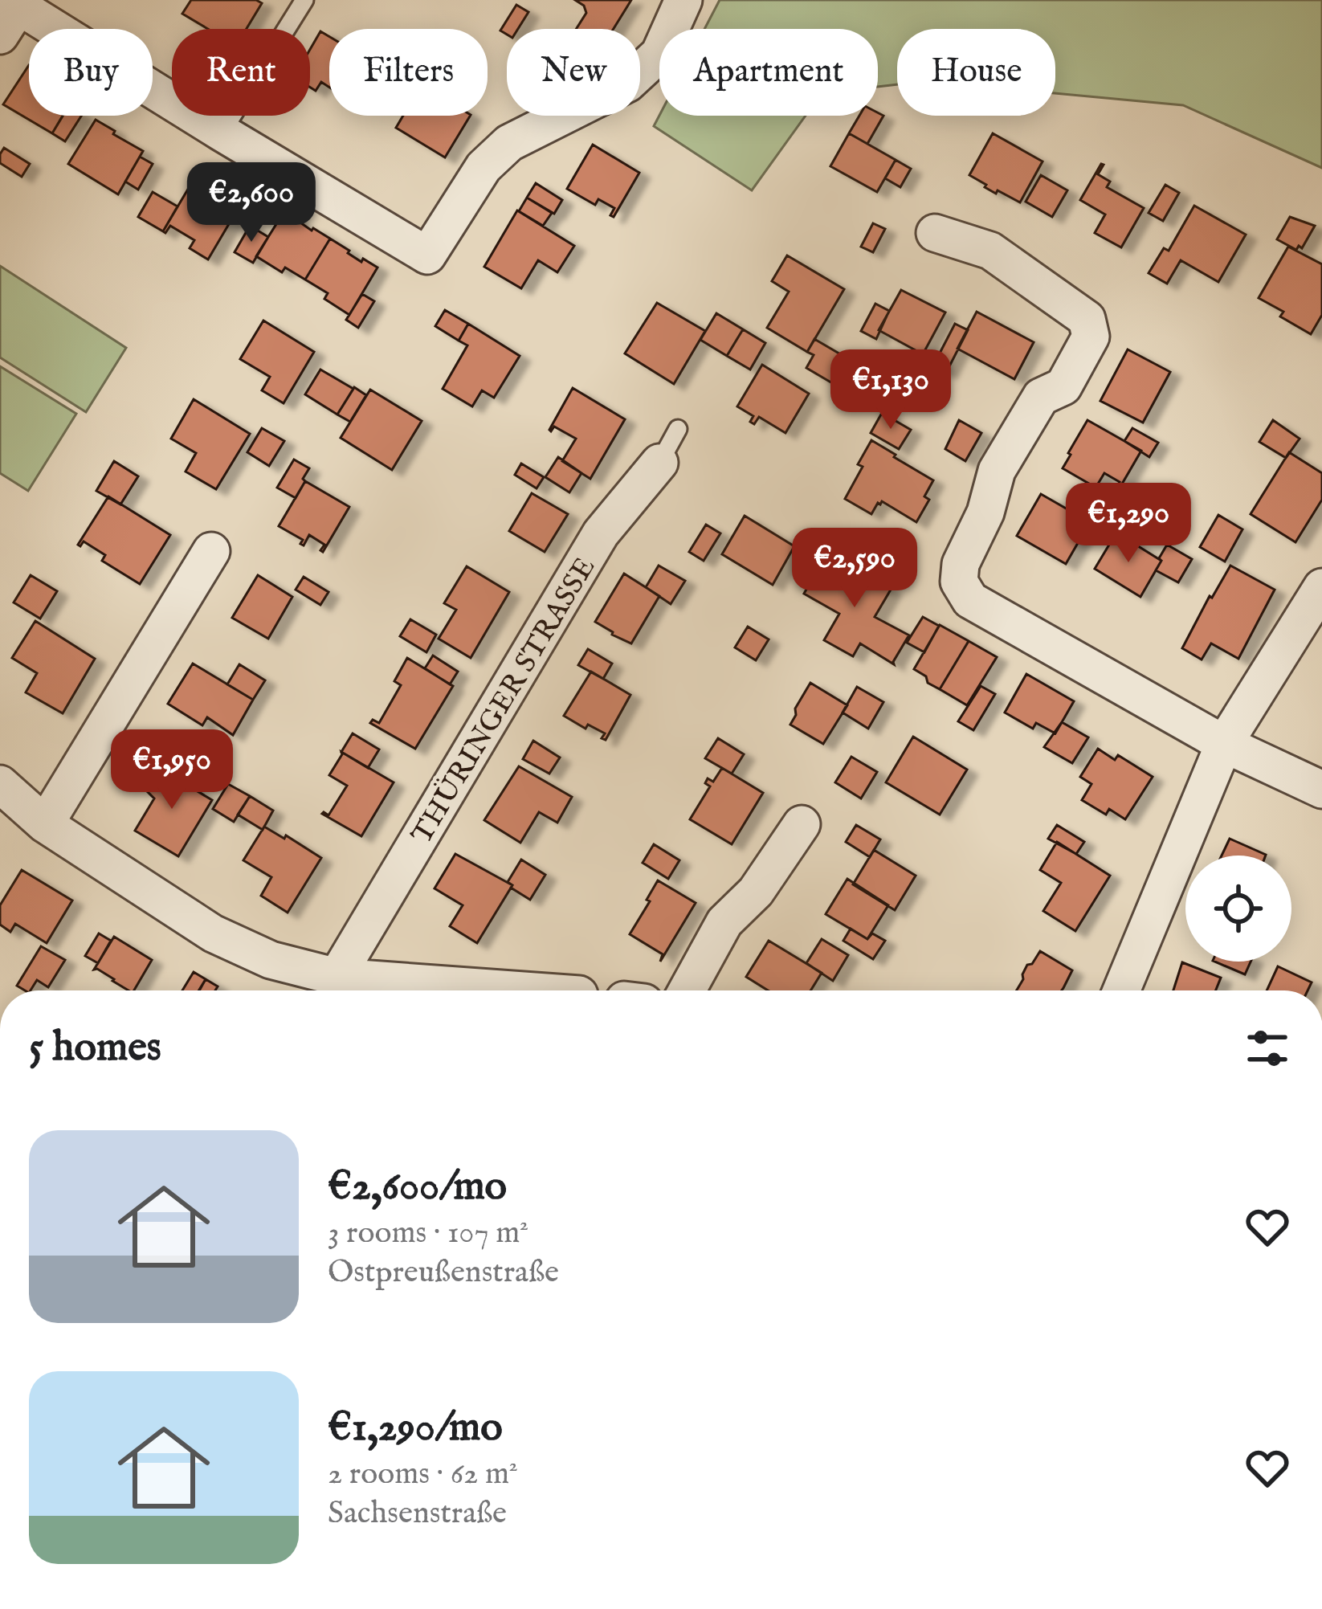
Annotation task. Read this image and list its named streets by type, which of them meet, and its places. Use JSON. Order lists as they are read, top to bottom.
{
  "streets": {
    "street": ["THÜRINGER STRASSE"]
  },
  "page": {
    "chip": [
      "Buy",
      "Rent",
      "Filters",
      "New",
      "Apartment",
      "House"
    ],
    "price": [
      "€2,600",
      "€1,130",
      "€1,290",
      "€2,590",
      "€1,950"
    ],
    "heading": "5 homes",
    "list": [
      {
        "name": "€2,600/mo",
        "note": "3 rooms · 107 m² · Ostpreußenstraße"
      },
      {
        "name": "€1,290/mo",
        "note": "2 rooms · 62 m² · Sachsenstraße"
      }
    ]
  }
}
